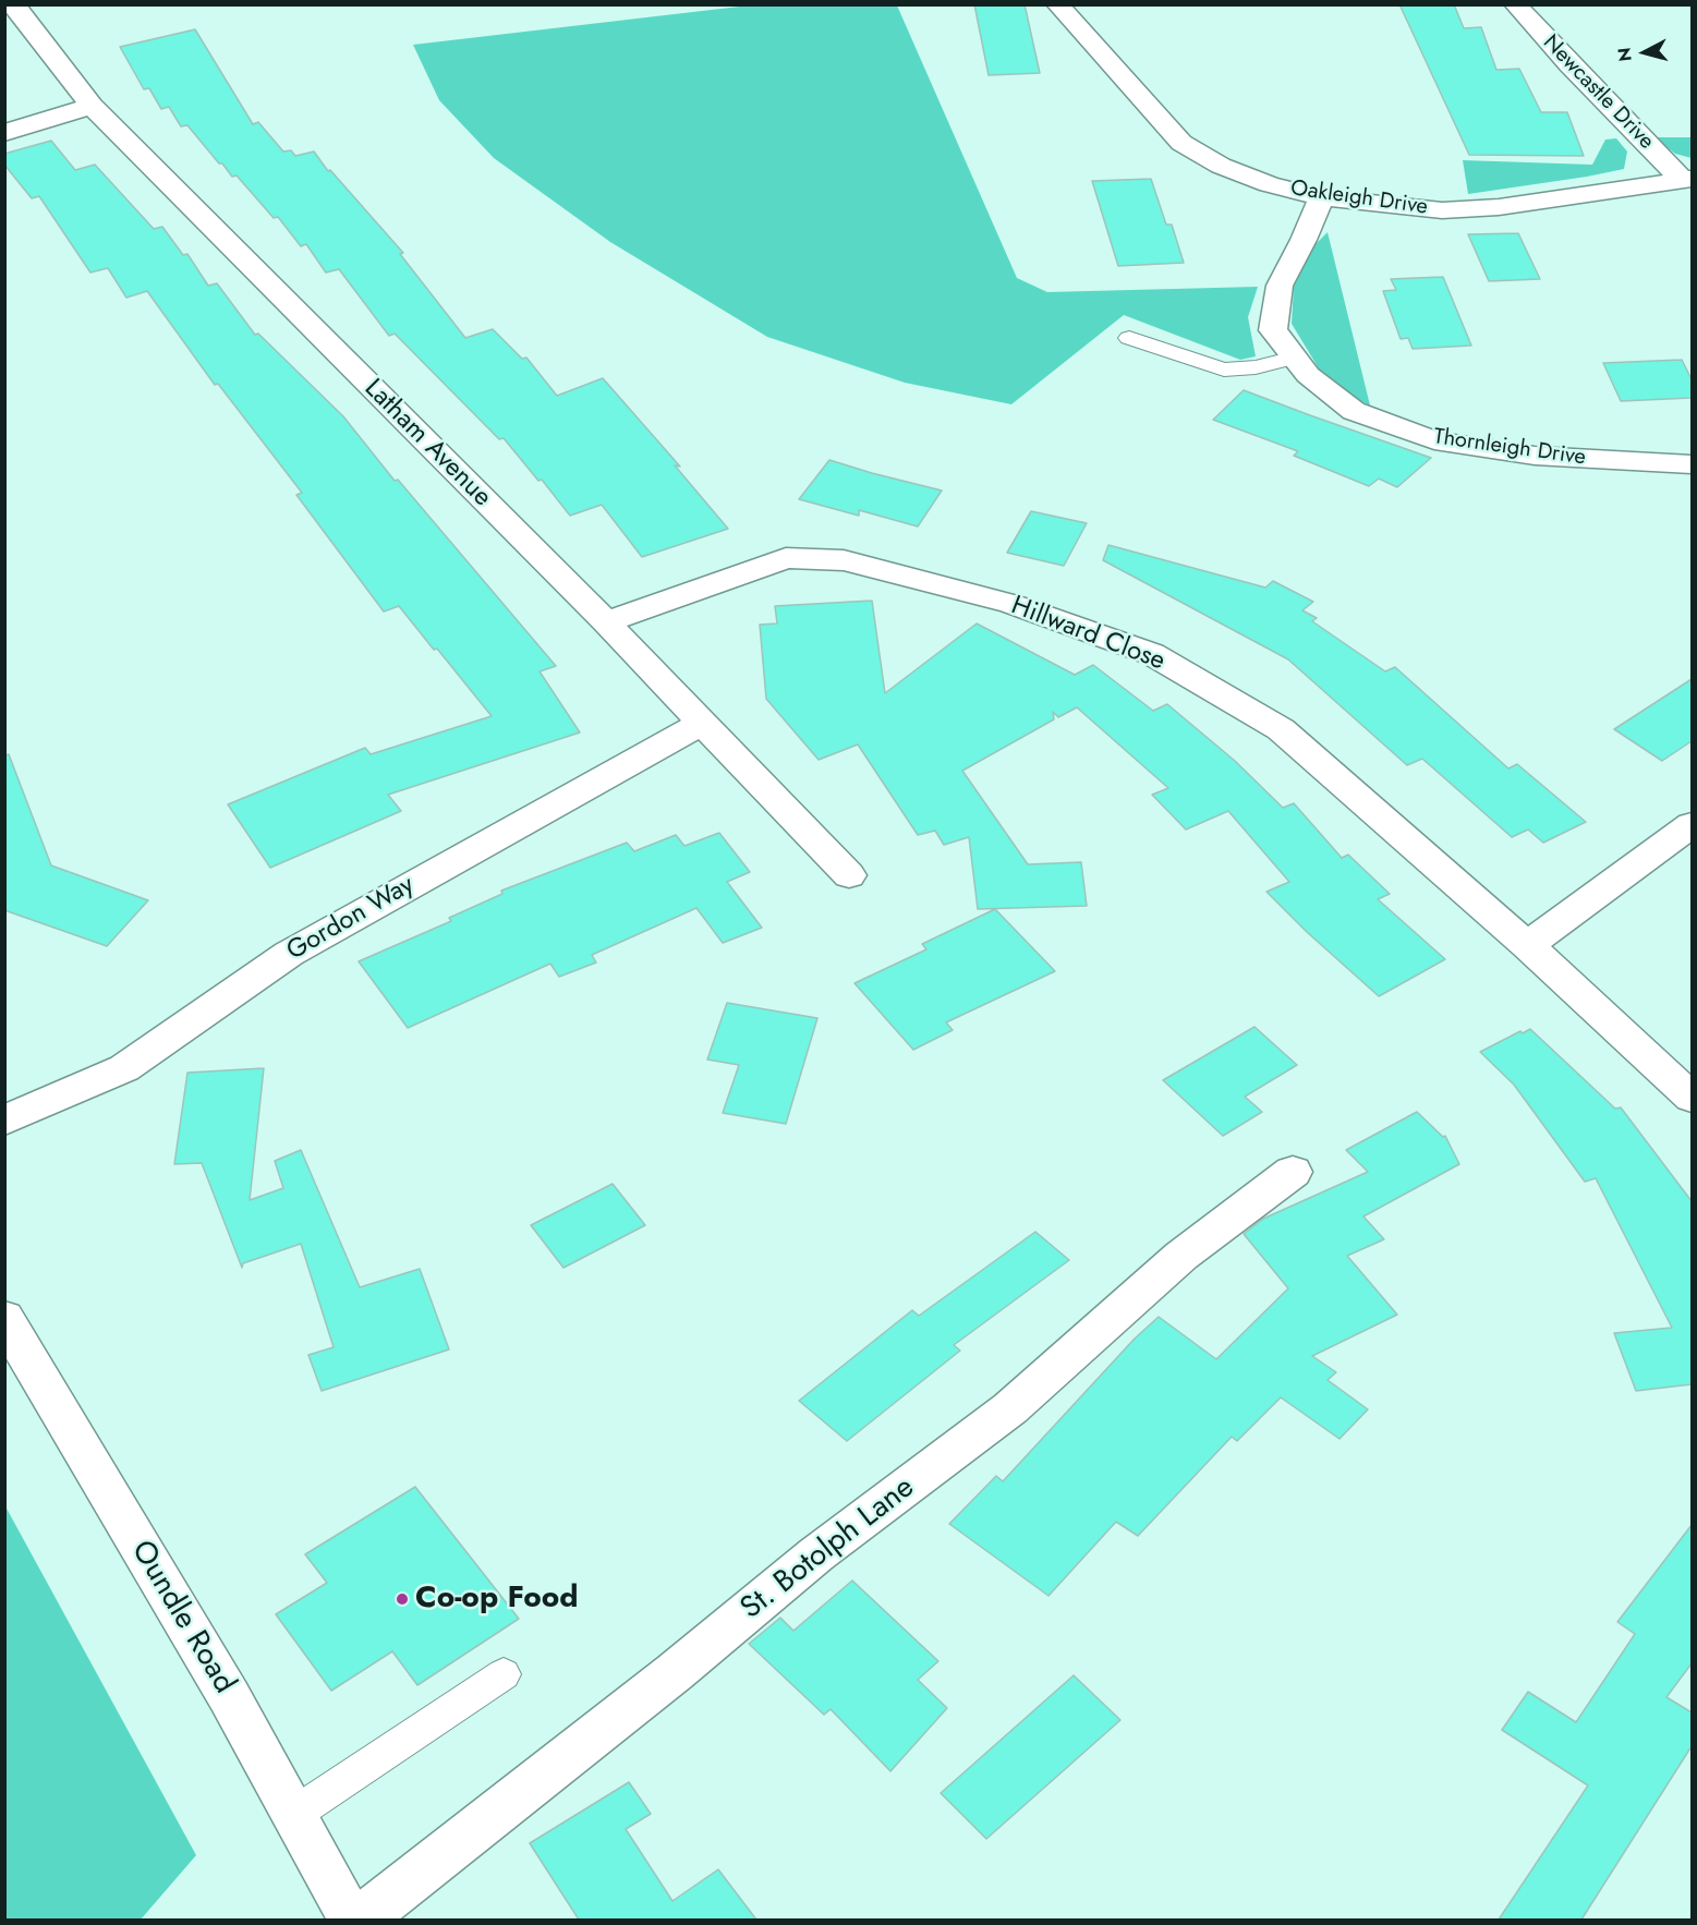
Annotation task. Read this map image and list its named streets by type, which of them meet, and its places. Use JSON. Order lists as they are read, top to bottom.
{
  "streets": {
    "street": [
      "Newcastle Drive",
      "Oakleigh Drive",
      "Latham Avenue",
      "Thornleigh Drive",
      "Hillward Close",
      "Gordon Way",
      "St. Botolph Lane",
      "Oundle Road"
    ]
  },
  "crossings": [
    ["Newcastle Drive", "Oakleigh Drive"],
    ["Oakleigh Drive", "Thornleigh Drive"],
    ["Latham Avenue", "Hillward Close"],
    ["Latham Avenue", "Gordon Way"],
    ["St. Botolph Lane", "Oundle Road"]
  ],
  "places": ["Co-op Food"],
  "north": "left"
}
